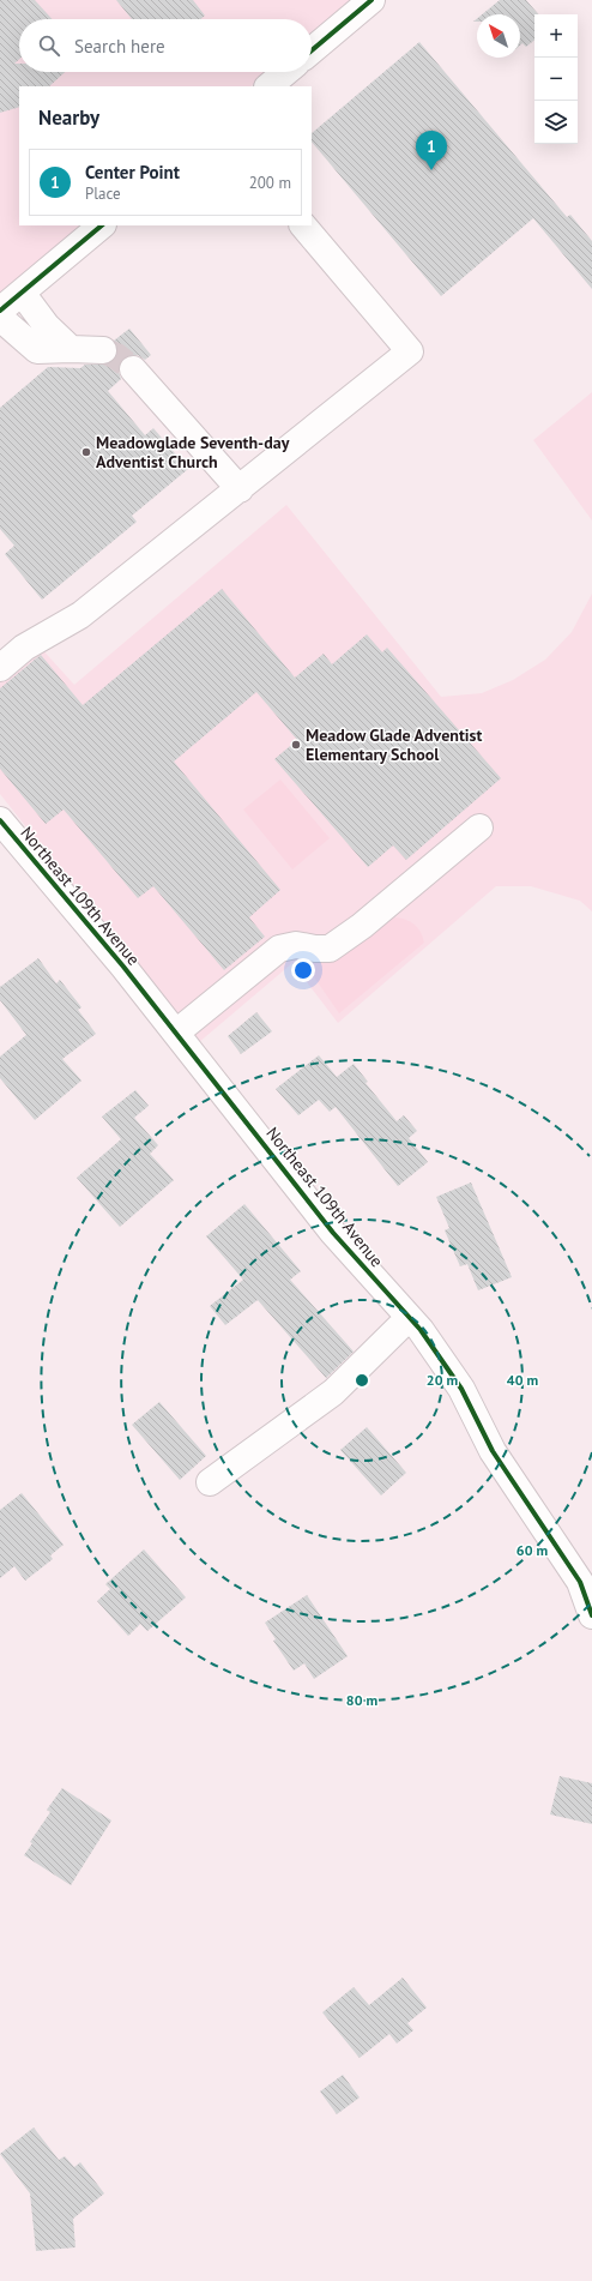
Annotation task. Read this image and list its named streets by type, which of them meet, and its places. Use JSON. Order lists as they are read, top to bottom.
{
  "streets": {
    "street": ["Northeast 109th Avenue"]
  },
  "places": ["Meadowglade Seventh-day Adventist Church", "Meadow Glade Adventist Elementary School"],
  "north": "top left",
  "page": {
    "map_buttons": ["+", "−"],
    "search": "Search here",
    "heading": "Nearby",
    "pins": "1",
    "list": [
      {
        "mark": "1",
        "name": "Center Point",
        "note": "Place",
        "value": "200 m"
      }
    ]
  },
  "rings": [
    "20 m",
    "40 m",
    "60 m",
    "80 m"
  ]
}
